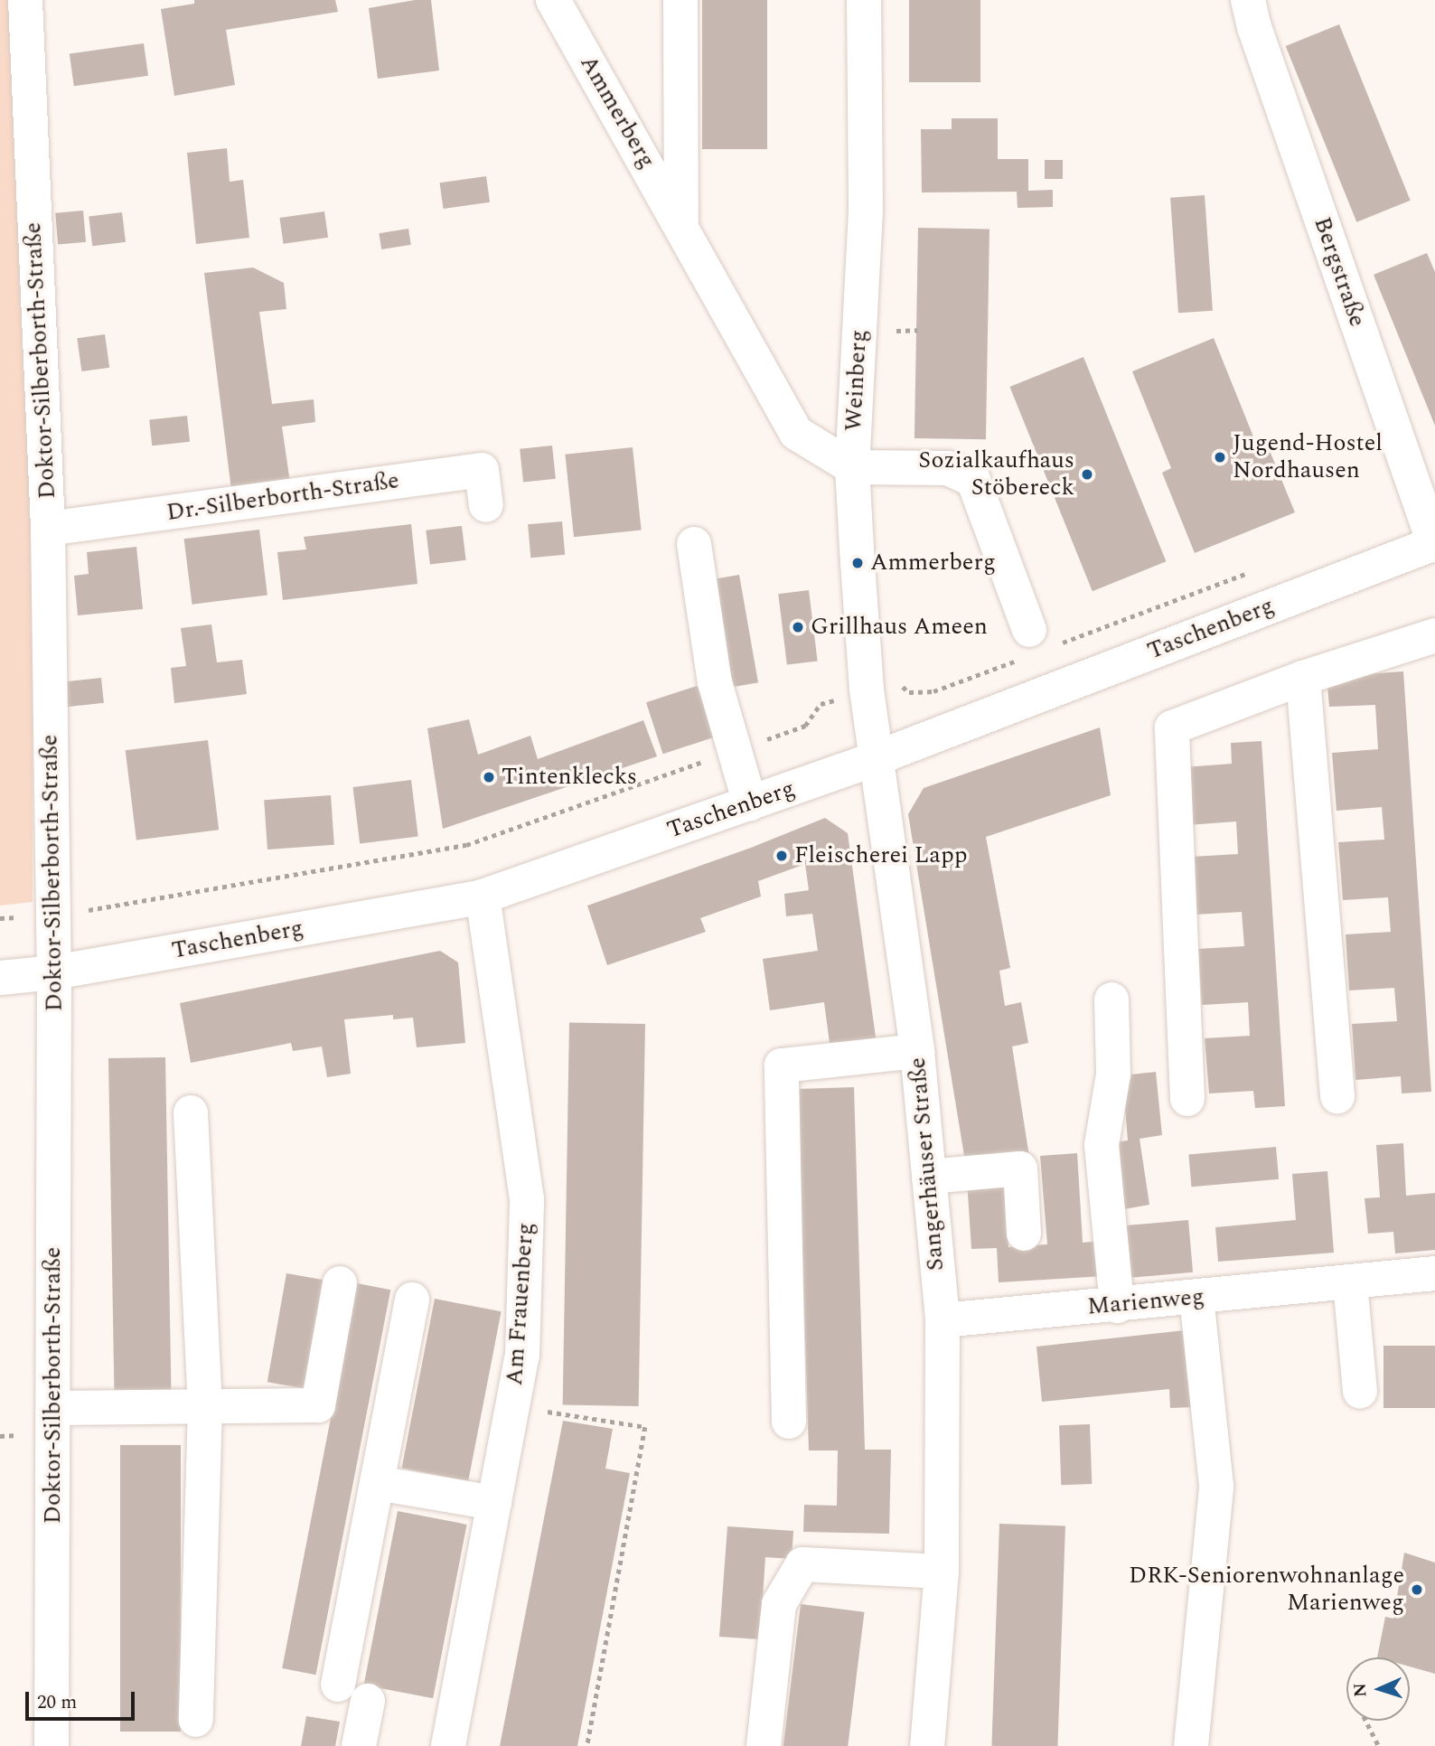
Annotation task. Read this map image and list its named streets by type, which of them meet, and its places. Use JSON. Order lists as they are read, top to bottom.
{
  "streets": {
    "street": [
      "Ammerberg",
      "Bergstraße",
      "Doktor-Silberborth-Straße",
      "Weinberg",
      "Dr.-Silberborth-Straße",
      "Taschenberg",
      "Sangerhäuser Straße",
      "Marienweg",
      "Am Frauenberg"
    ]
  },
  "crossings": [
    ["Ammerberg", "Weinberg"],
    ["Bergstraße", "Taschenberg"],
    ["Doktor-Silberborth-Straße", "Dr.-Silberborth-Straße"],
    ["Doktor-Silberborth-Straße", "Taschenberg"],
    ["Weinberg", "Taschenberg"],
    ["Weinberg", "Sangerhäuser Straße"],
    ["Taschenberg", "Sangerhäuser Straße"],
    ["Taschenberg", "Am Frauenberg"],
    ["Sangerhäuser Straße", "Marienweg"]
  ],
  "places": [
    "Jugend-Hostel Nordhausen",
    "Sozialkaufhaus Stöbereck",
    "Ammerberg",
    "Grillhaus Ameen",
    "Tintenklecks",
    "Fleischerei Lapp",
    "DRK-Seniorenwohnanlage Marienweg"
  ],
  "scale_bar": "20 m",
  "north": "left"
}
